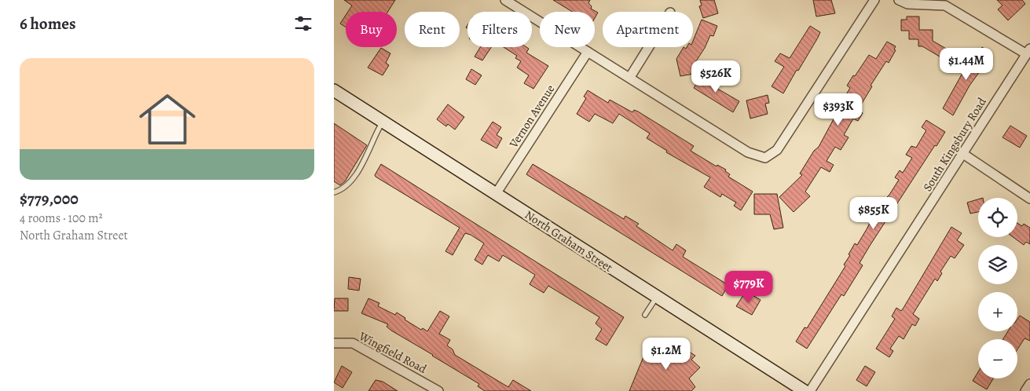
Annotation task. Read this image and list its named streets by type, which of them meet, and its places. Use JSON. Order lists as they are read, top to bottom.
{
  "streets": {
    "main road": ["North Graham Street"],
    "street": ["Vernon Avenue", "South Kingsbury Road", "Wingfield Road"]
  },
  "crossings": [
    ["Vernon Avenue", "North Graham Street"]
  ],
  "page": {
    "heading": "6 homes",
    "chip": [
      "Buy",
      "Rent",
      "Filters",
      "New",
      "Apartment"
    ],
    "list": [
      {
        "name": "$779,000",
        "note": "4 rooms · 100 m² · North Graham Street"
      }
    ],
    "price": [
      "$1.44M",
      "$526K",
      "$393K",
      "$855K",
      "$779K",
      "$1.2M"
    ],
    "map_buttons": ["+", "−"]
  }
}
